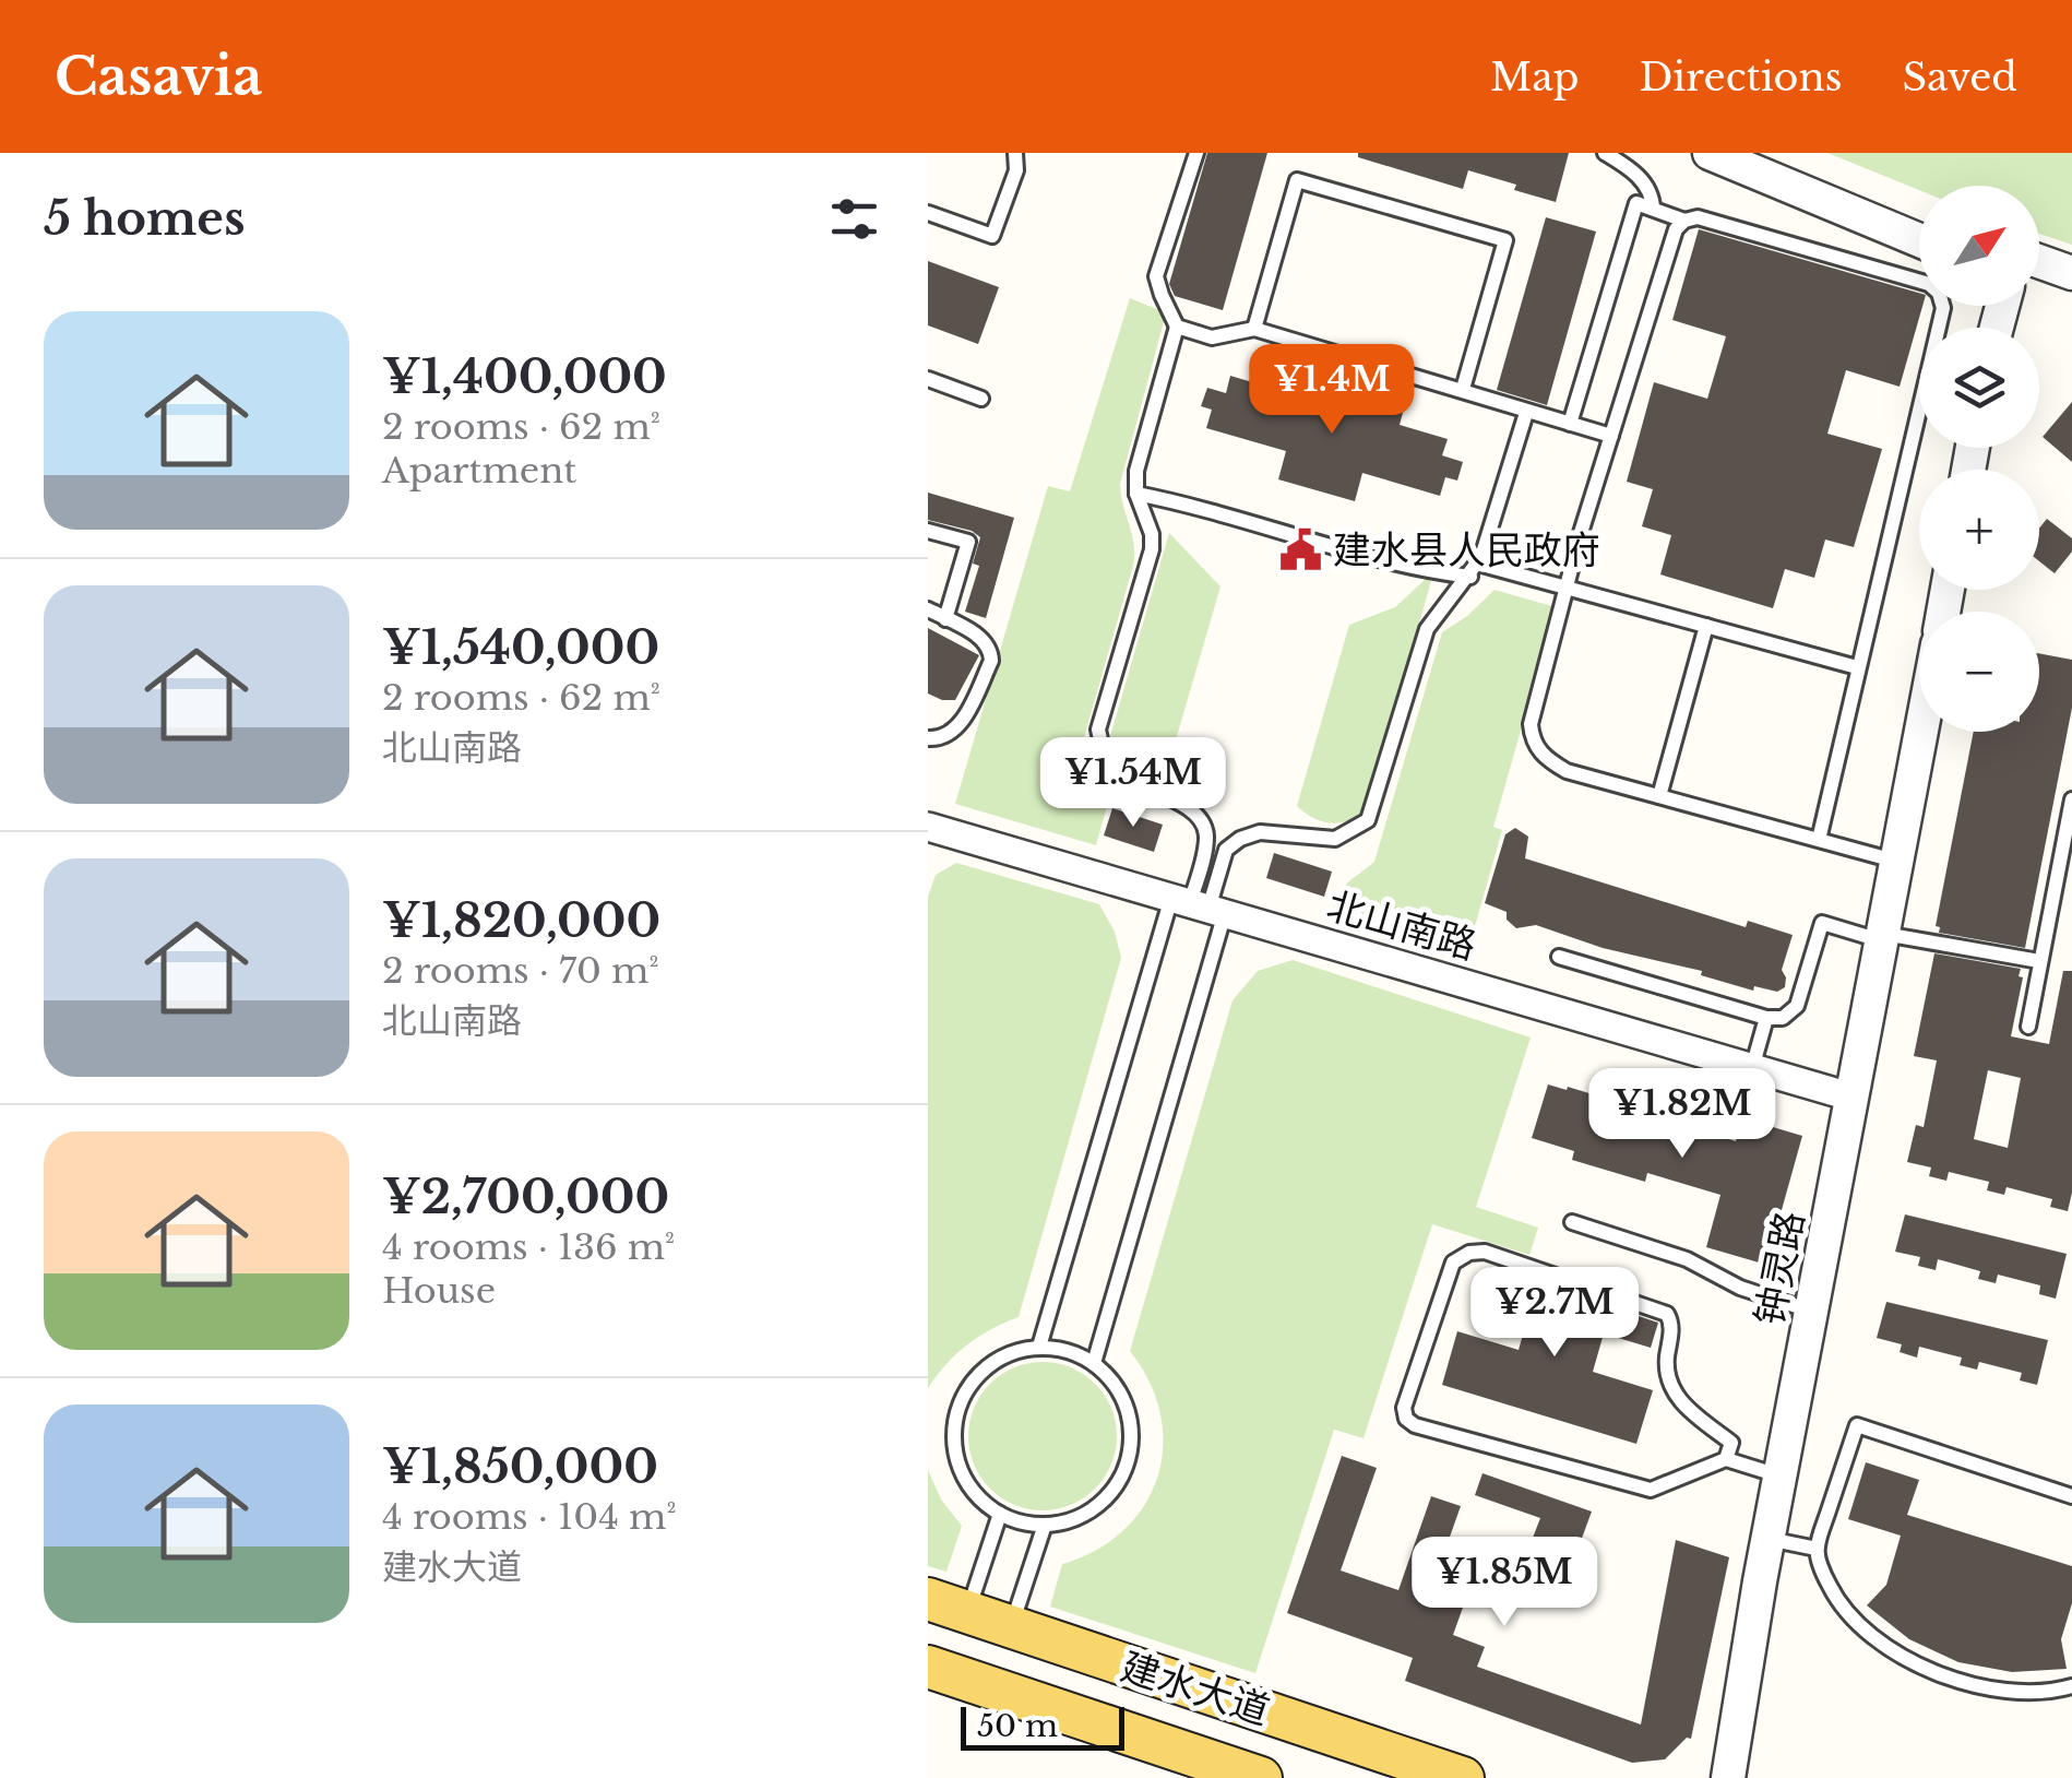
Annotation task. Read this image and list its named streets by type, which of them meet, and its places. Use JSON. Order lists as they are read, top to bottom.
{
  "streets": {
    "main road": ["建水大道"],
    "street": ["北山南路", "钟灵路"]
  },
  "crossings": [
    ["北山南路", "钟灵路"]
  ],
  "places": {
    "public building": ["建水县人民政府"]
  },
  "scale_bar": "50 m",
  "north": "top right",
  "page": {
    "header": "Casavia",
    "nav": ["Map", "Directions", "Saved"],
    "heading": "5 homes",
    "map_buttons": ["+", "−"],
    "list": [
      {
        "name": "¥1,400,000",
        "note": "2 rooms · 62 m² · Apartment"
      },
      {
        "name": "¥1,540,000",
        "note": "2 rooms · 62 m² · 北山南路"
      },
      {
        "name": "¥1,820,000",
        "note": "2 rooms · 70 m² · 北山南路"
      },
      {
        "name": "¥2,700,000",
        "note": "4 rooms · 136 m² · House"
      },
      {
        "name": "¥1,850,000",
        "note": "4 rooms · 104 m² · 建水大道"
      }
    ],
    "price": [
      "¥1.4M",
      "¥1.54M",
      "¥1.82M",
      "¥2.7M",
      "¥1.85M"
    ],
    "scale": "50 m"
  }
}
